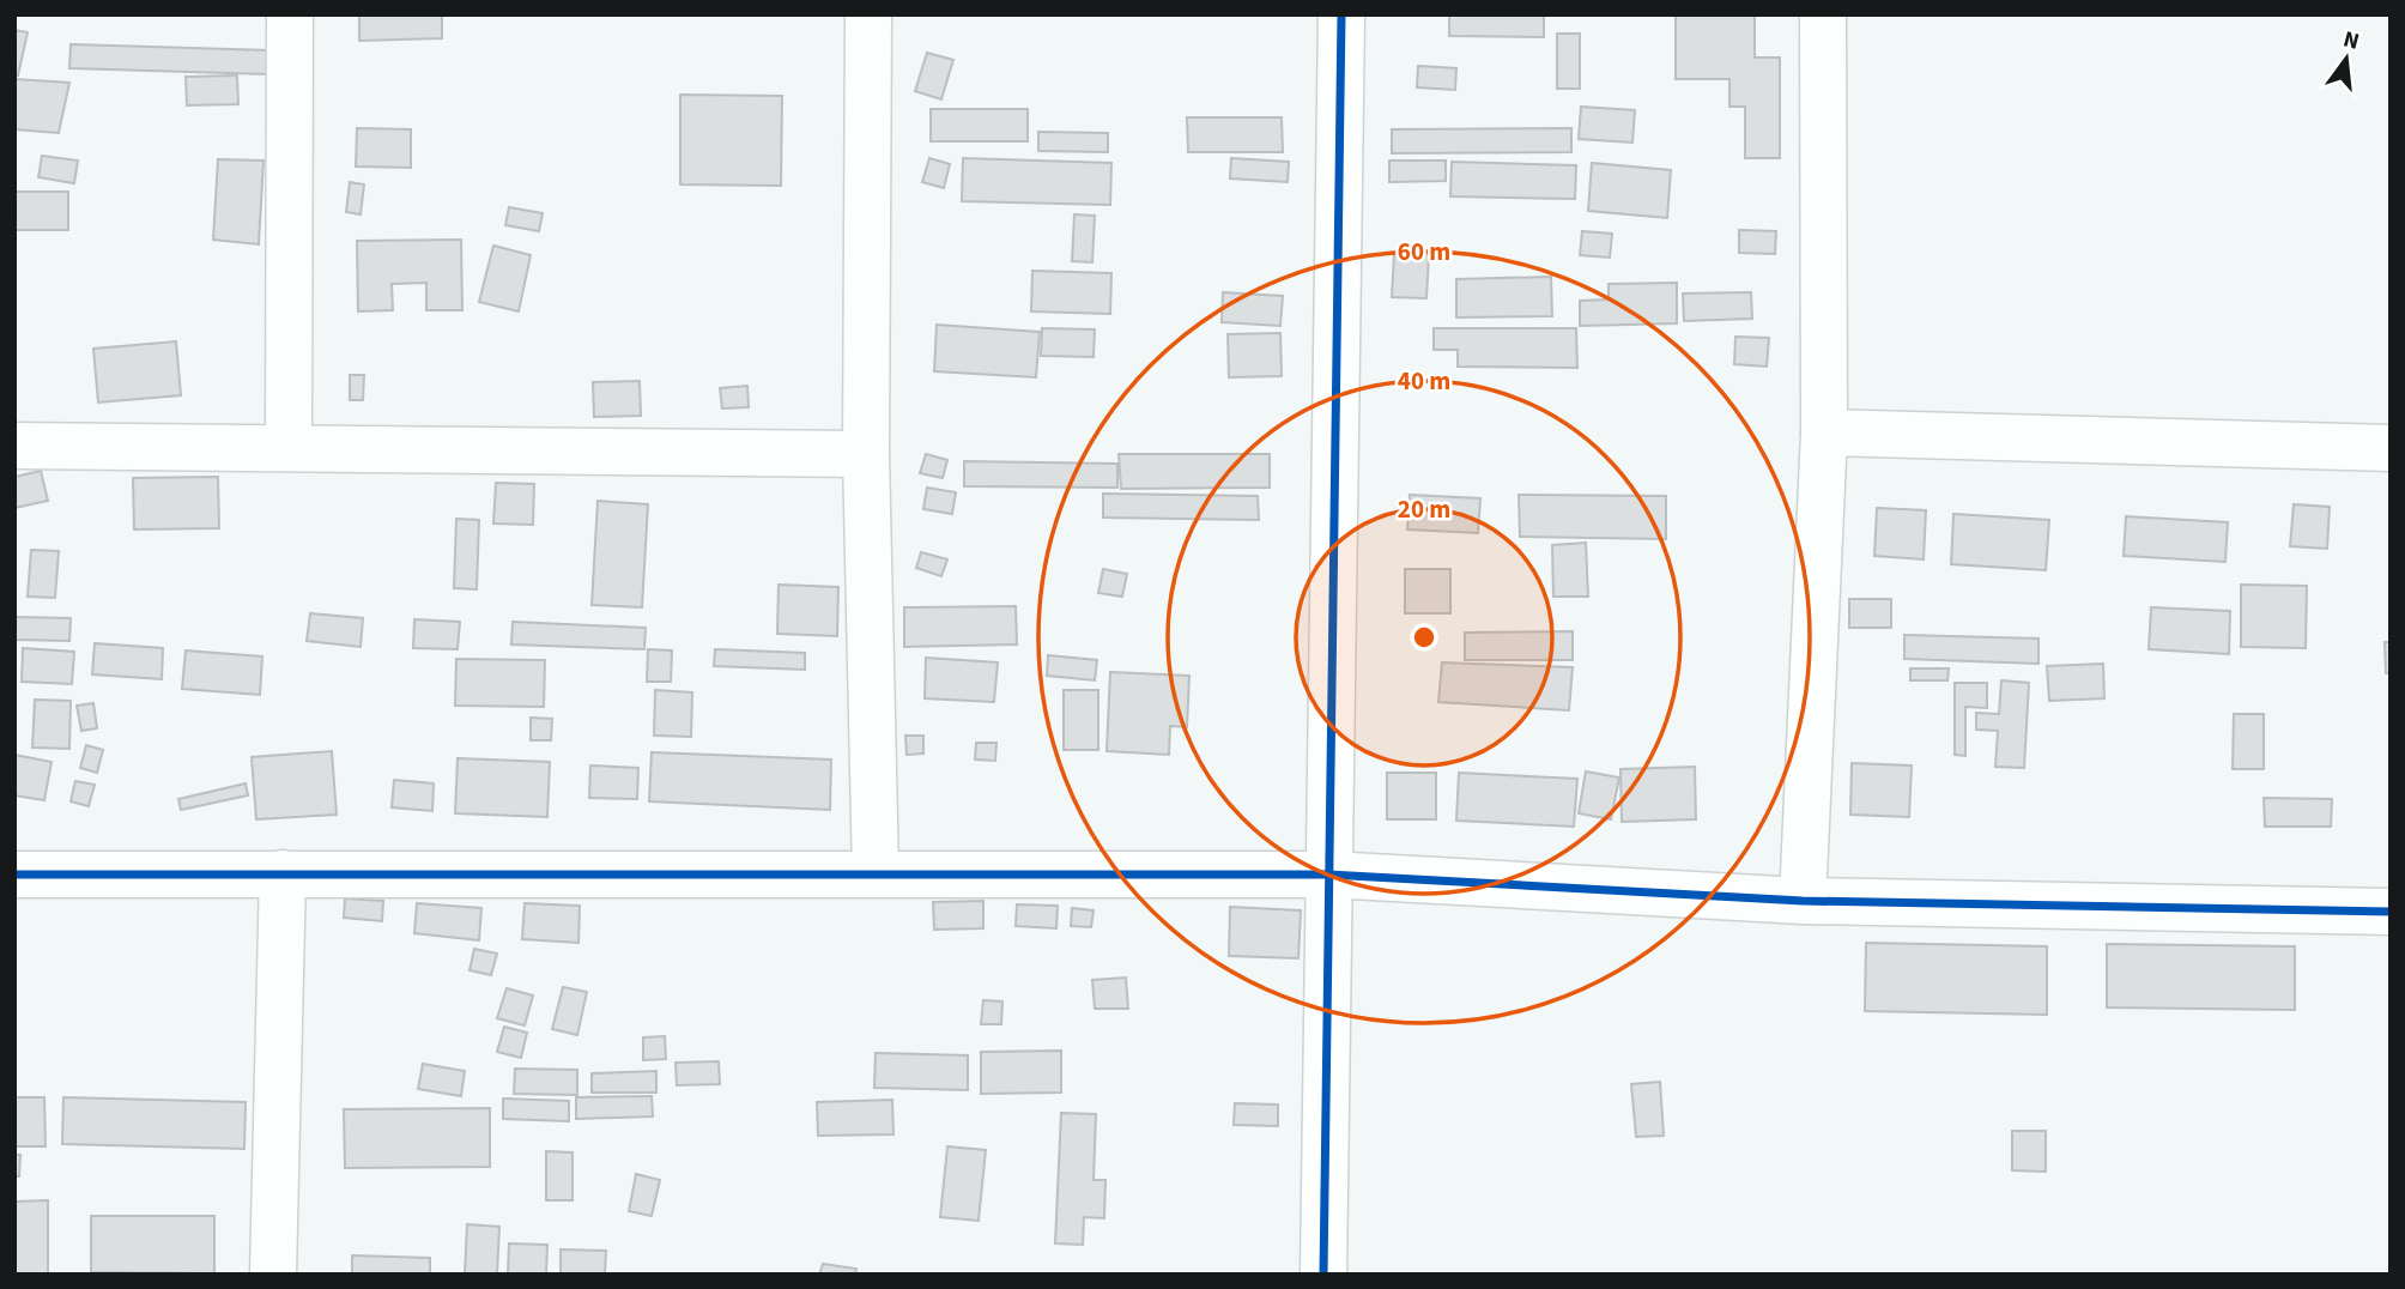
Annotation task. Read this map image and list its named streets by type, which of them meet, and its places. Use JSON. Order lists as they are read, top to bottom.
{
  "north": "top",
  "rings": ["60 m", "40 m", "20 m"]
}
